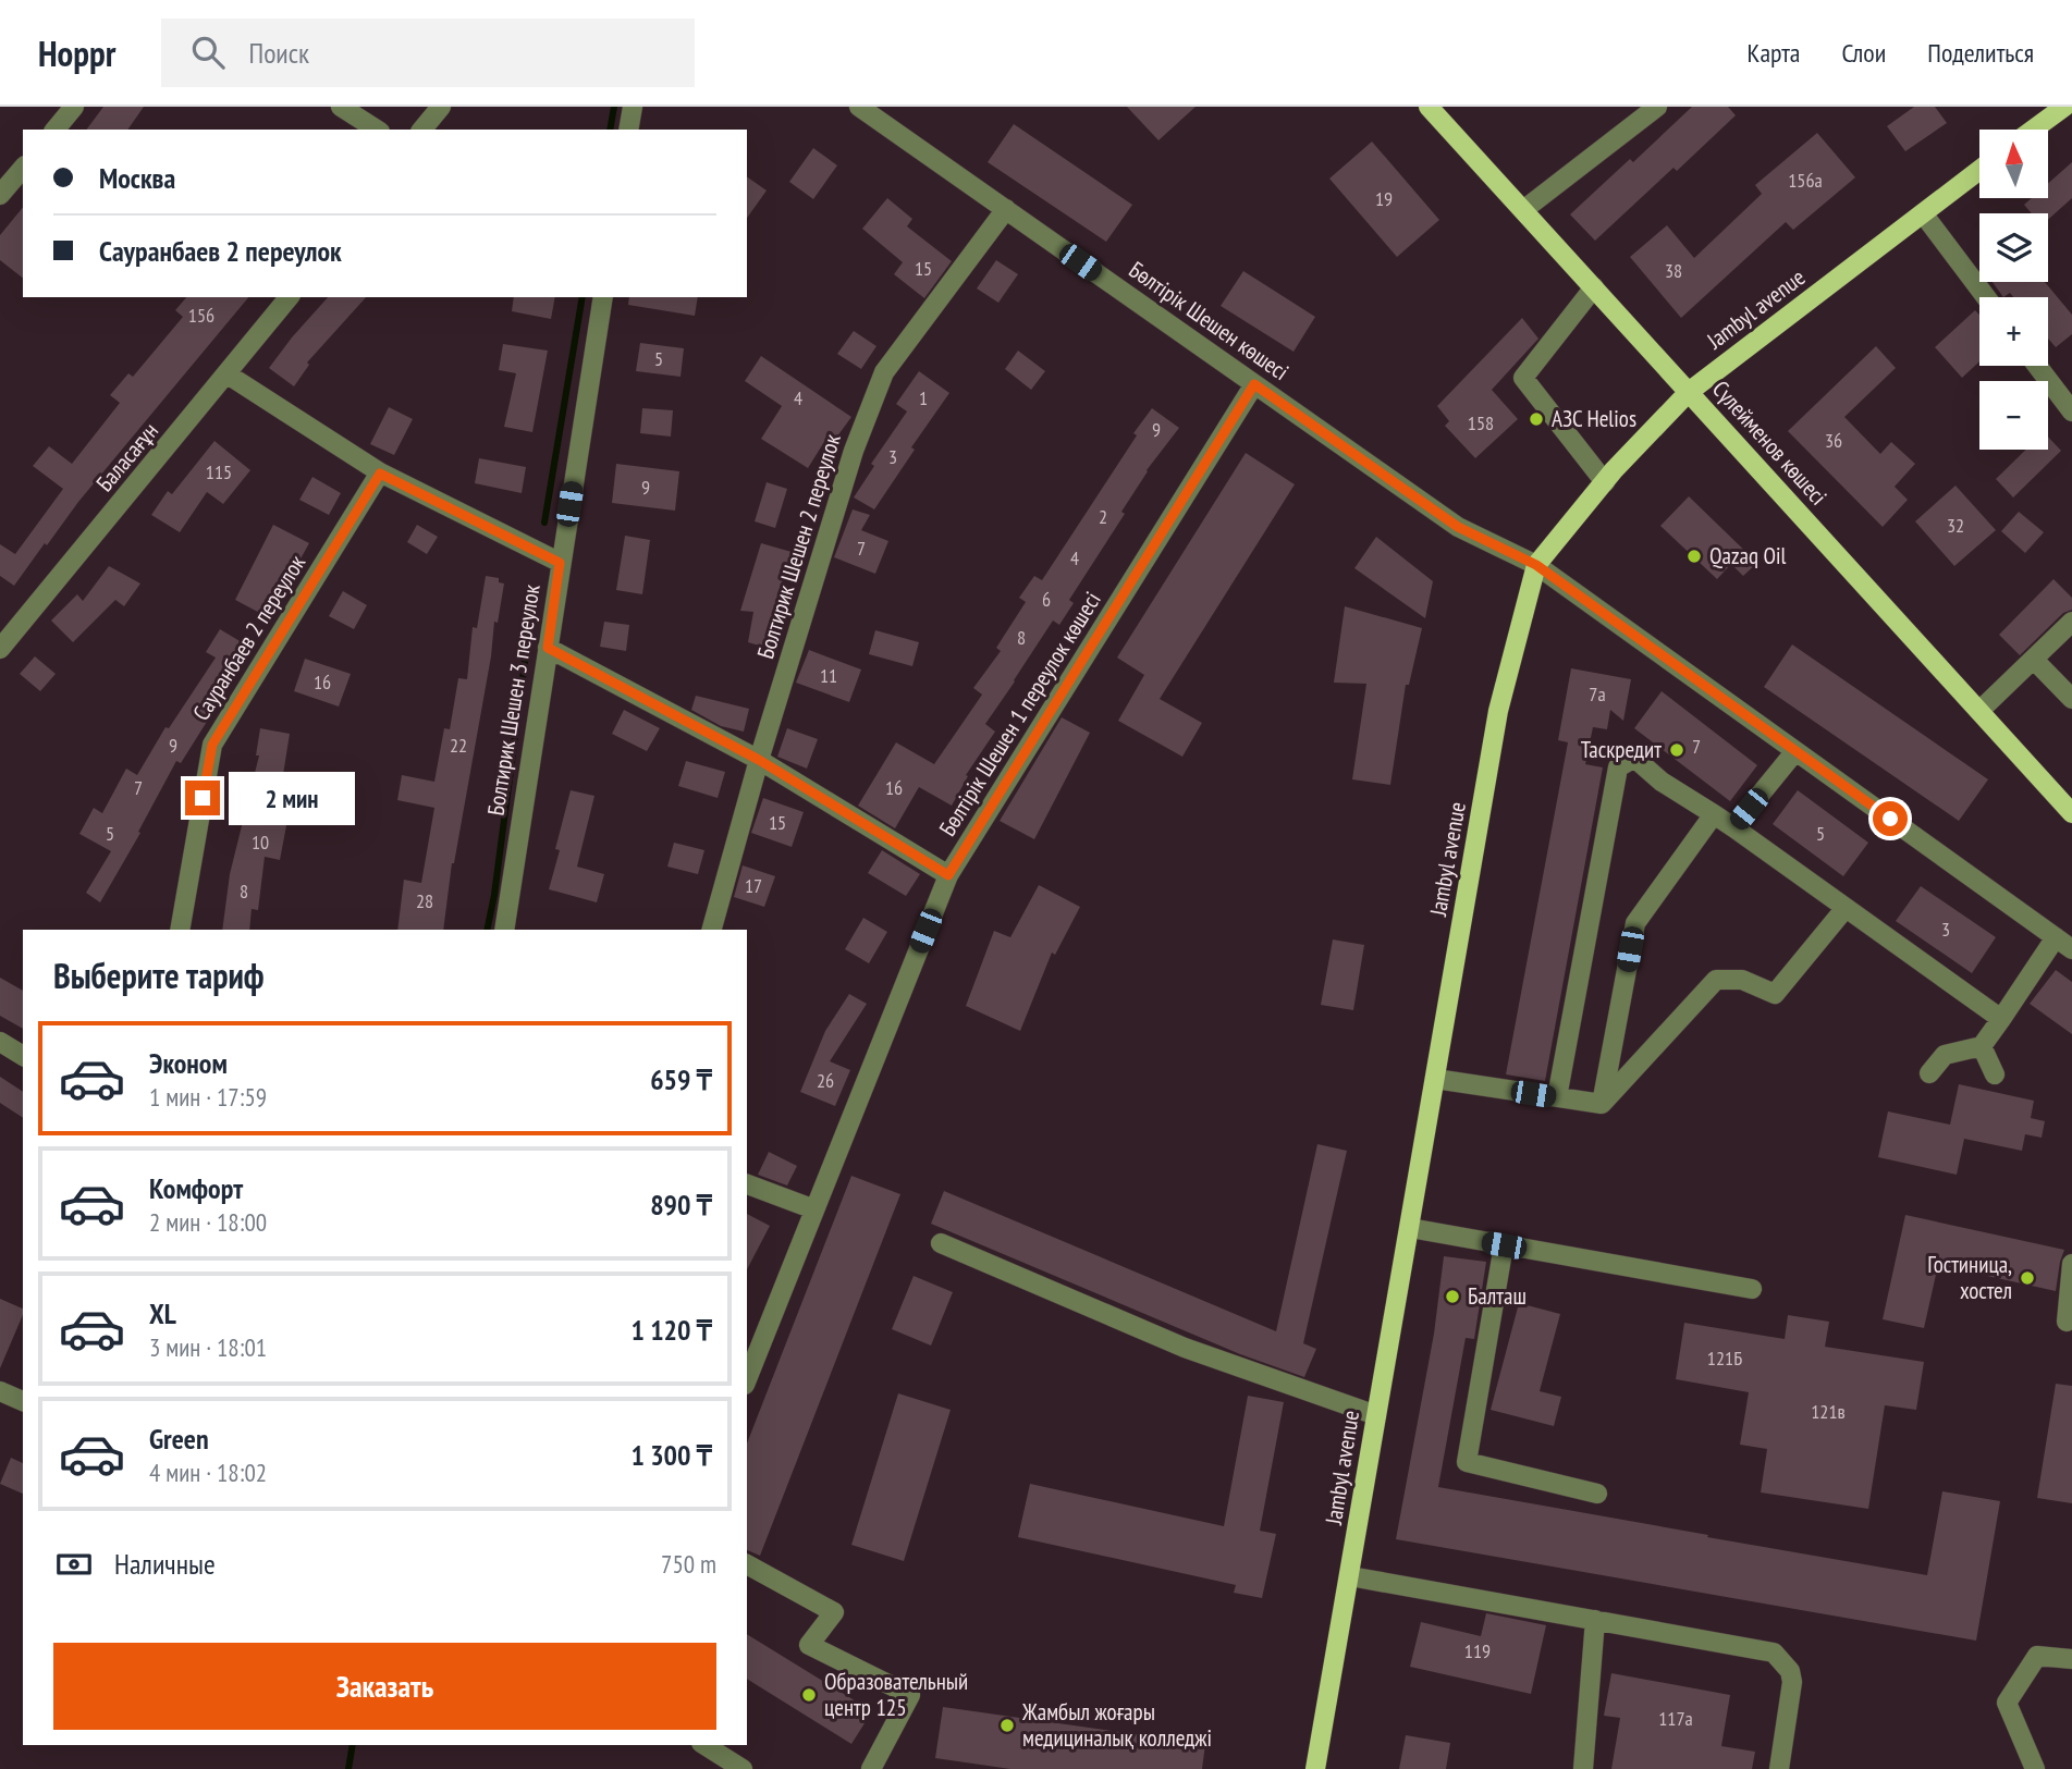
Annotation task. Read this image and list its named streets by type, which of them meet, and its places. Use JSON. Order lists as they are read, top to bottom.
{
  "streets": {
    "main road": ["Jambyl avenue", "Сүлейменов көшесі"],
    "street": [
      "Бөлтірік Шешен көшесі",
      "Баласағұн",
      "Болтирик Шешен 2 переулок",
      "Сауранбаев 2 переулок",
      "Болтирик Шешен 3 переулок",
      "Бөлтірік Шешен 1 переулок көшесі"
    ]
  },
  "crossings": [
    ["Jambyl avenue", "Бөлтірік Шешен көшесі"],
    ["Jambyl avenue", "Сүлейменов көшесі"],
    ["Бөлтірік Шешен көшесі", "Болтирик Шешен 2 переулок"],
    ["Бөлтірік Шешен көшесі", "Бөлтірік Шешен 1 переулок көшесі"]
  ],
  "places": [
    "АЗС Helios",
    "Qazaq Oil",
    "Таскредит",
    "Гостиница, хостел",
    "Балташ",
    "Образовательный центр 125",
    "Жамбыл жоғары медициналық колледжі"
  ],
  "house_numbers": [
    "156а",
    "19",
    "15",
    "38",
    "156",
    "5",
    "4",
    "1",
    "158",
    "9",
    "36",
    "3",
    "115",
    "9",
    "2",
    "32",
    "7",
    "4",
    "6",
    "8",
    "11",
    "16",
    "7а",
    "9",
    "22",
    "7",
    "7",
    "16",
    "15",
    "5",
    "5",
    "10",
    "17",
    "8",
    "28",
    "3",
    "26",
    "121Б",
    "121в",
    "119",
    "117а"
  ],
  "north": "top",
  "page": {
    "header": "Hoppr",
    "search": "Поиск",
    "nav": ["Карта", "Слои", "Поделиться"],
    "map_buttons": ["+", "−"],
    "banner": ["Москва", "Сауранбаев 2 переулок"],
    "bubble": "2 мин",
    "heading": "Выберите тариф",
    "list": [
      {
        "name": "Эконом",
        "note": "1 мин · 17:59",
        "value": "659 ₸"
      },
      {
        "name": "Комфорт",
        "note": "2 мин · 18:00",
        "value": "890 ₸"
      },
      {
        "name": "XL",
        "note": "3 мин · 18:01",
        "value": "1 120 ₸"
      },
      {
        "name": "Green",
        "note": "4 мин · 18:02",
        "value": "1 300 ₸"
      }
    ],
    "pay": ["Наличные", "750 m"],
    "buttons": "Заказать"
  }
}
